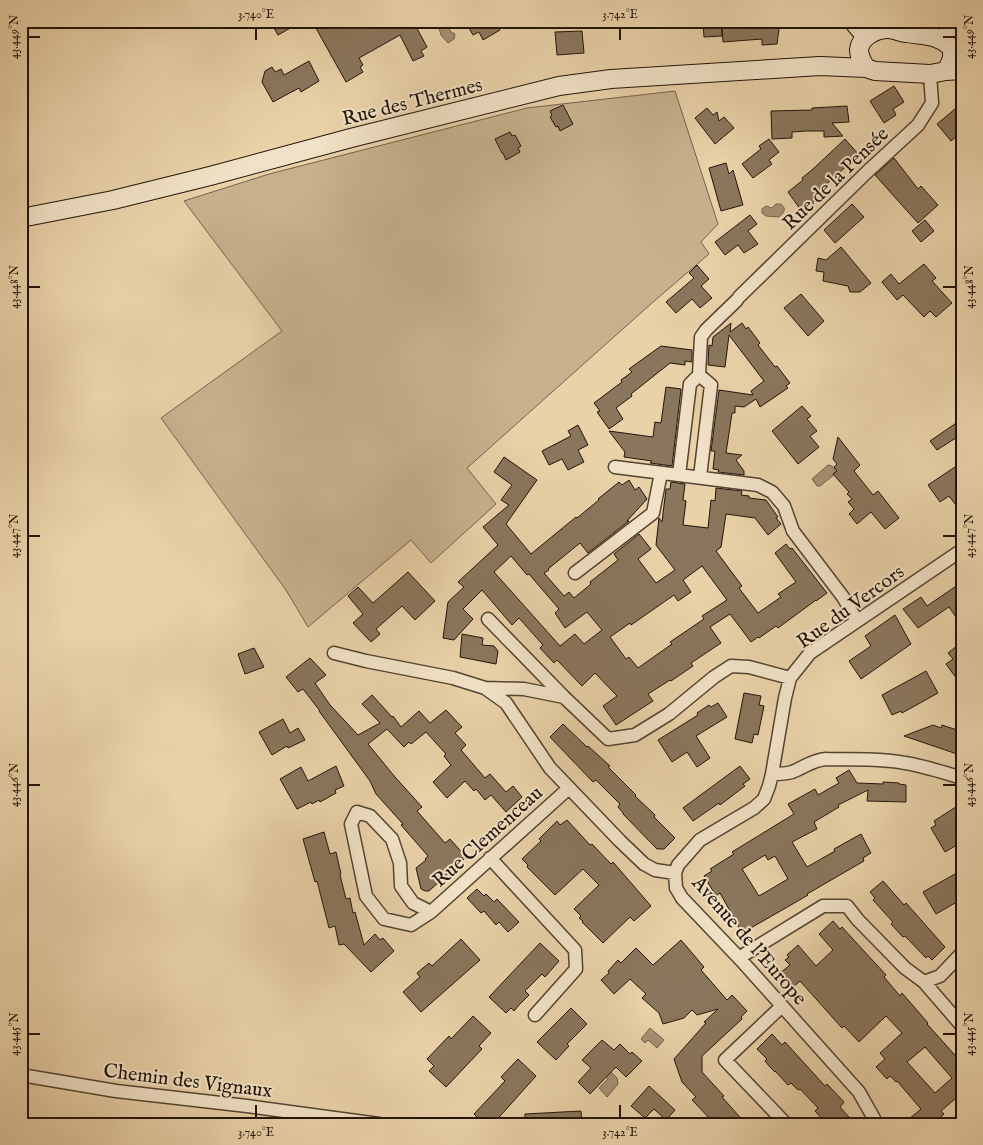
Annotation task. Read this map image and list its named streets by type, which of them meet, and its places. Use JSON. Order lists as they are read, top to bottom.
{
  "streets": {
    "main road": ["Rue des Thermes"],
    "street": [
      "Rue de la Pensée",
      "Rue du Vercors",
      "Rue Clemenceau",
      "Avenue de l'Europe",
      "Chemin des Vignaux"
    ]
  },
  "crossings": [
    ["Rue des Thermes", "Rue de la Pensée"],
    ["Rue du Vercors", "Avenue de l'Europe"],
    ["Rue Clemenceau", "Avenue de l'Europe"]
  ],
  "coordinates": [
    "3.740°E",
    "3.742°E",
    "43.449°N",
    "43.448°N",
    "43.447°N",
    "43.446°N",
    "43.445°N"
  ]
}
